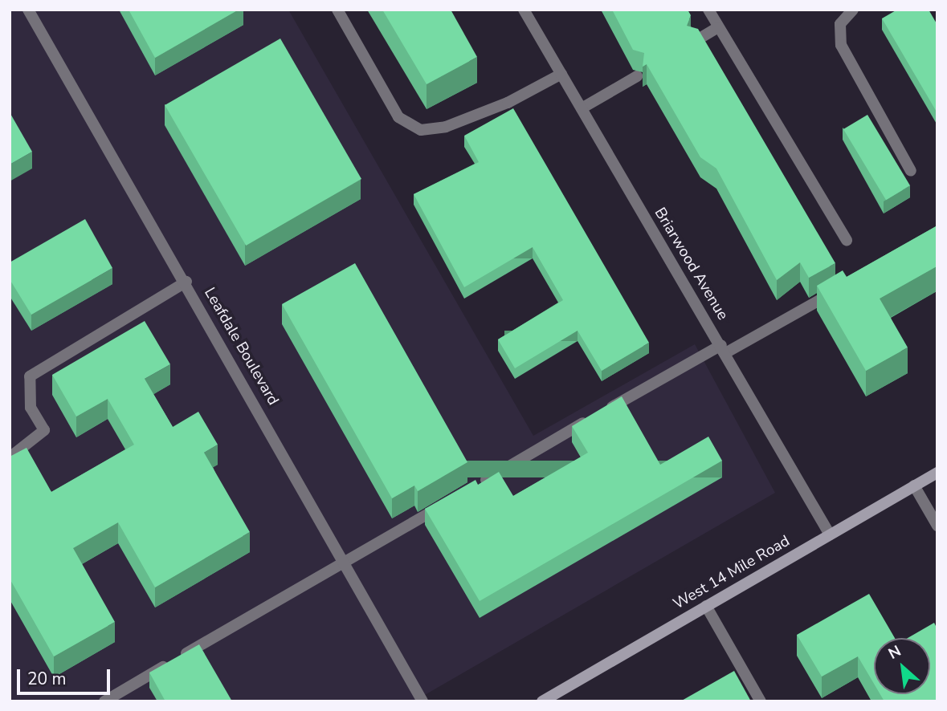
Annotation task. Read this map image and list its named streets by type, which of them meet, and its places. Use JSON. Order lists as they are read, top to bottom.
{
  "streets": {
    "main road": ["West 14 Mile Road"],
    "street": ["Briarwood Avenue", "Leafdale Boulevard"]
  },
  "crossings": [
    ["Briarwood Avenue", "West 14 Mile Road"]
  ],
  "scale_bar": "20 m",
  "north": "top left"
}
